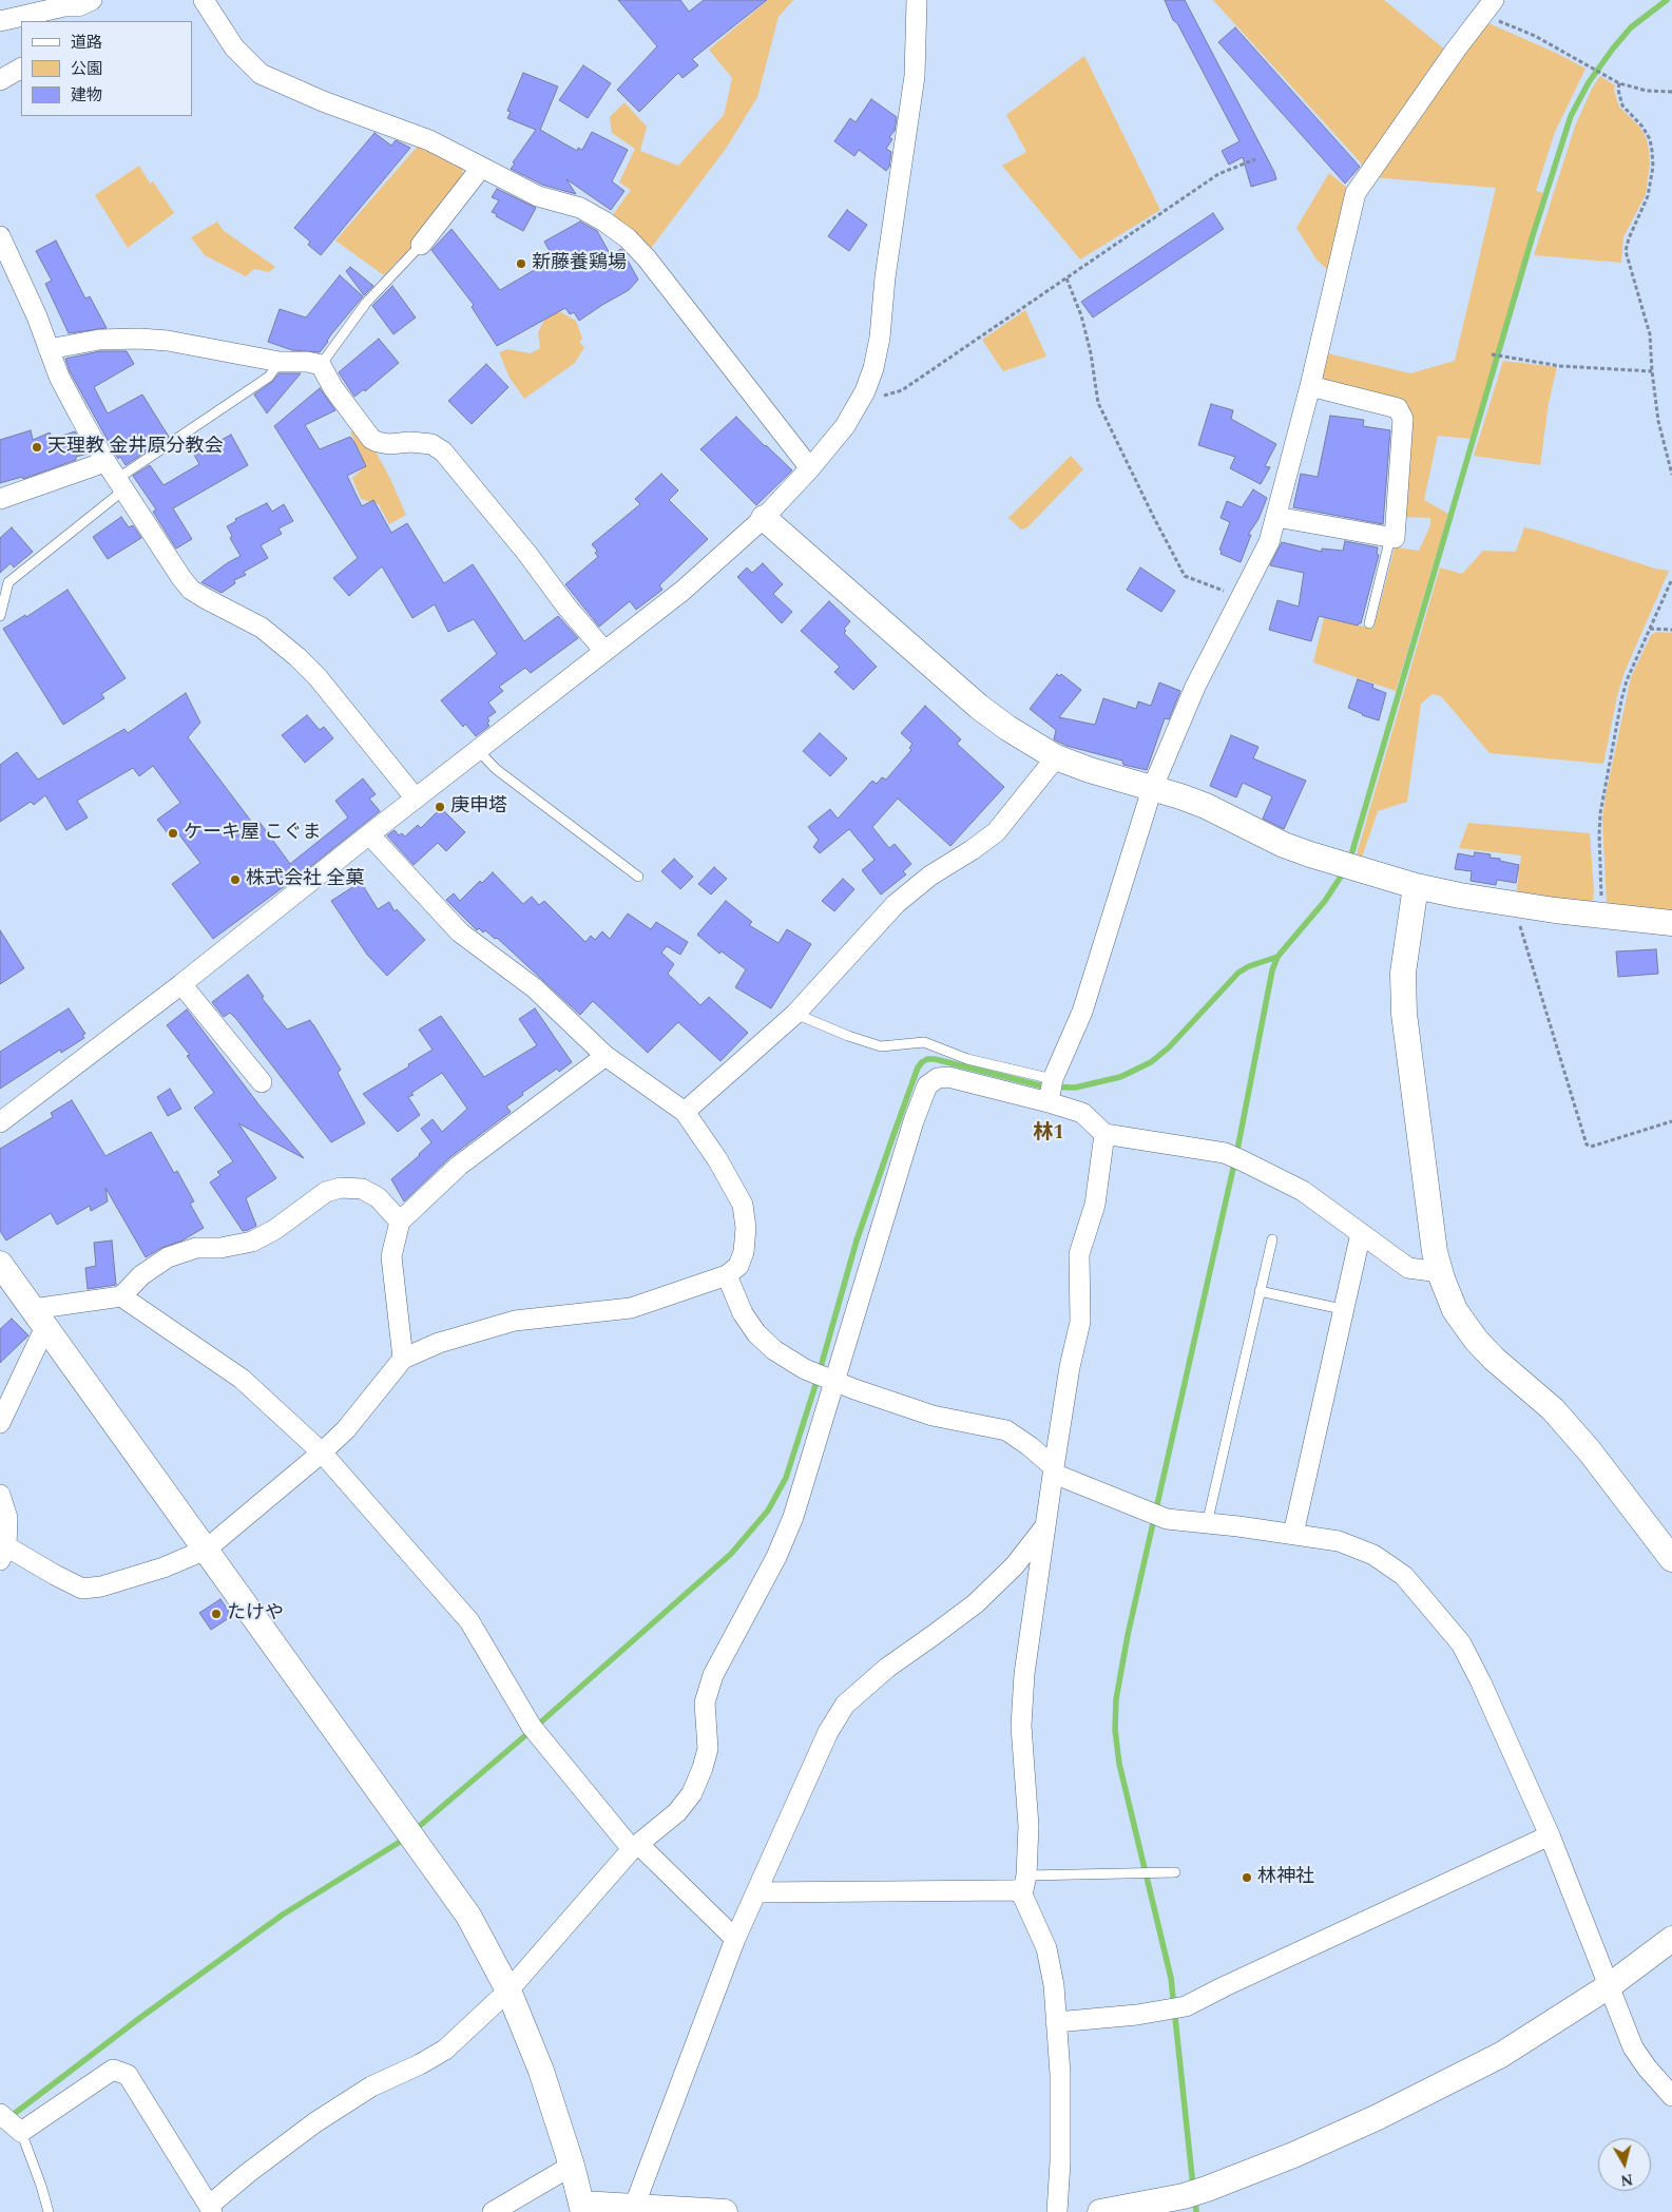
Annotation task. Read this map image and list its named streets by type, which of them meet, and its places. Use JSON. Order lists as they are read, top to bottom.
{
  "districts": ["林1"],
  "places": [
    "新藤養鶏場",
    "天理教 金井原分教会",
    "庚申塔",
    "ケーキ屋 こぐま",
    "株式会社 全菓",
    "たけや",
    "林神社"
  ],
  "legend": ["道路", "公園", "建物"],
  "north": "bottom"
}
